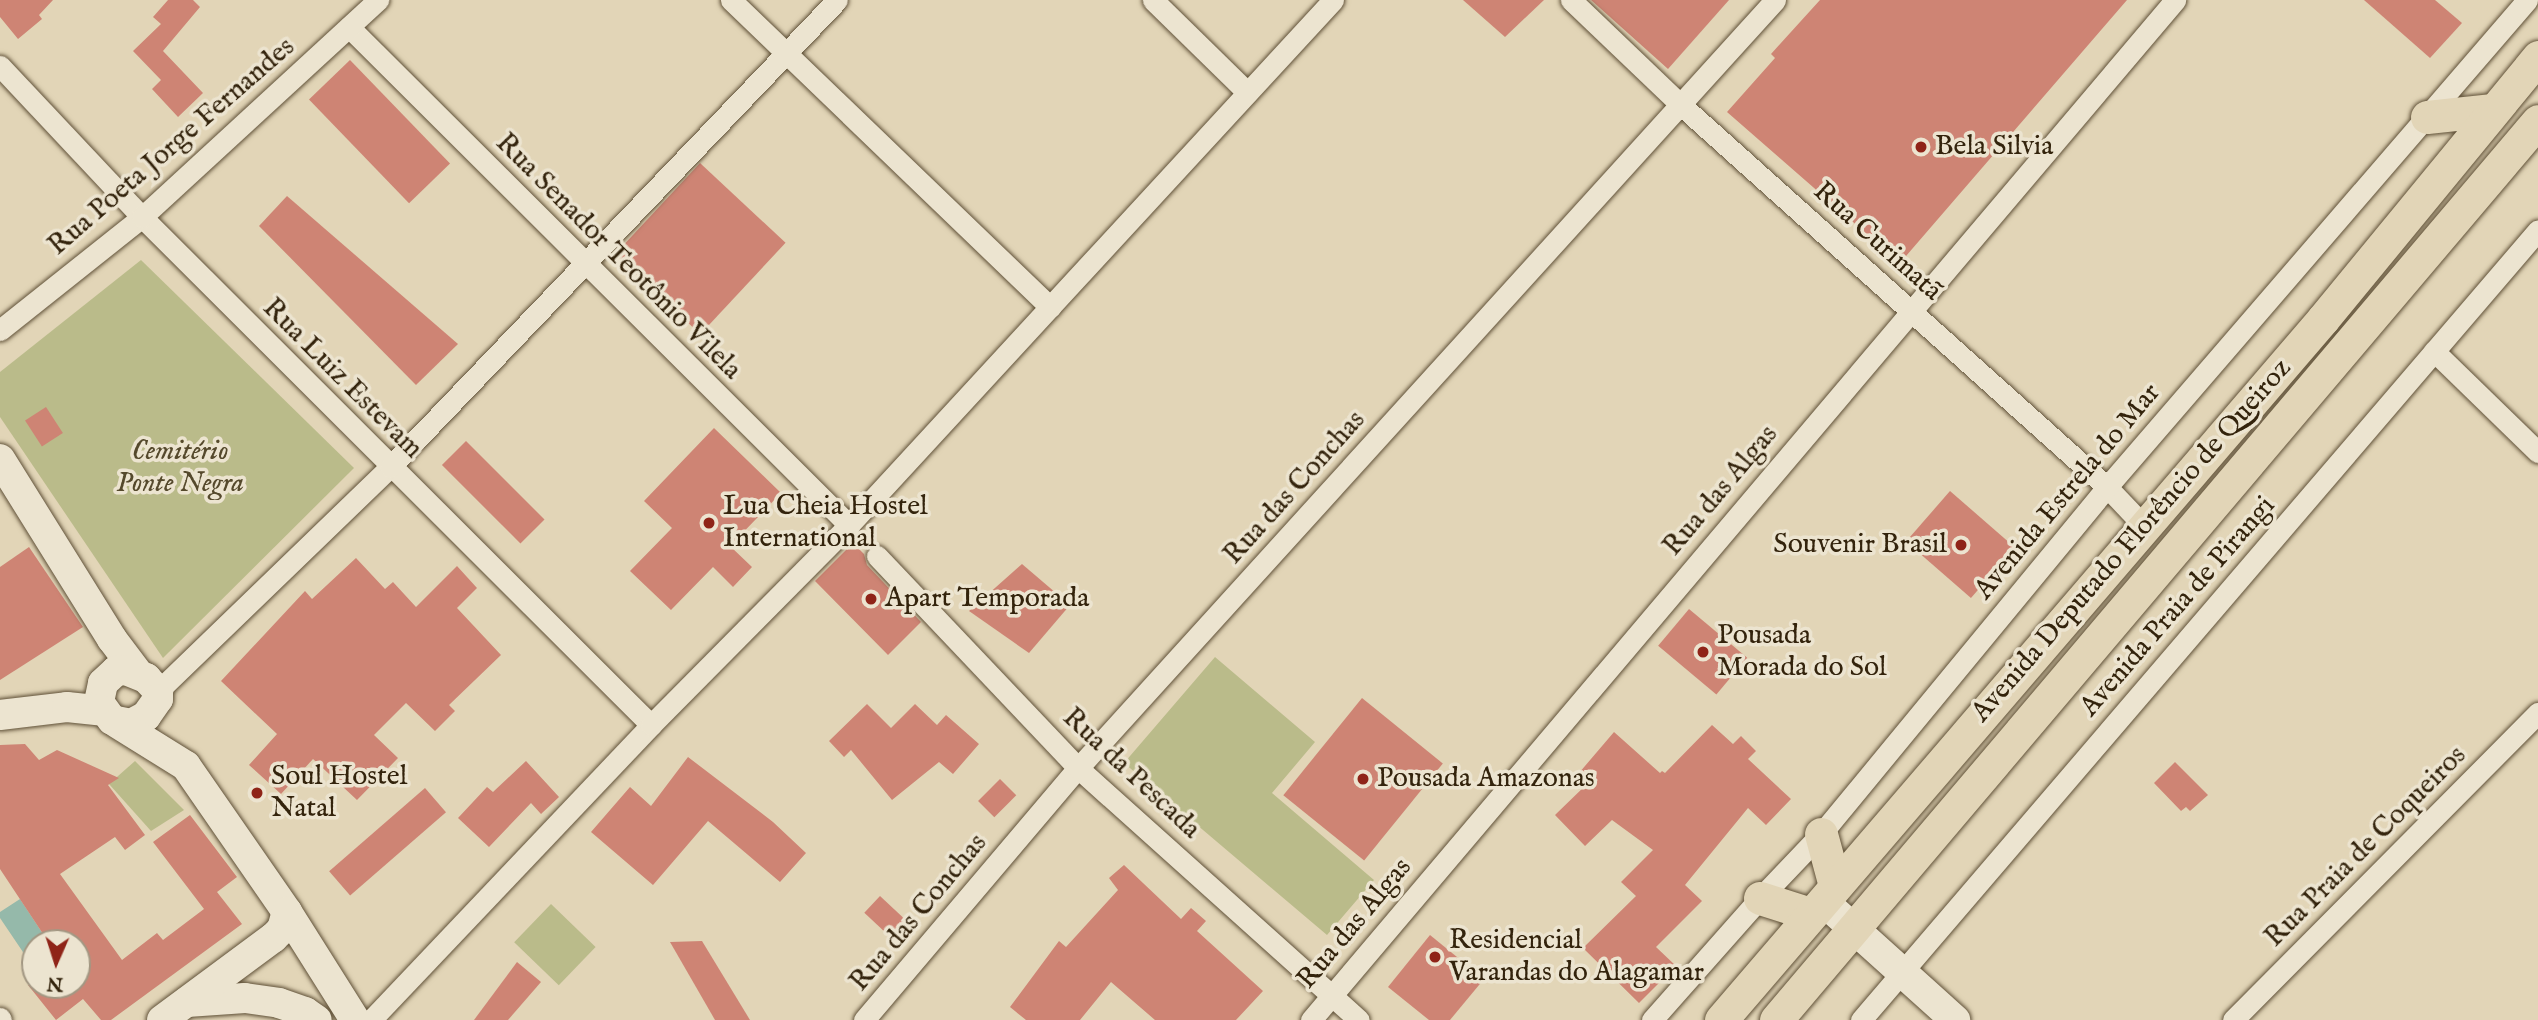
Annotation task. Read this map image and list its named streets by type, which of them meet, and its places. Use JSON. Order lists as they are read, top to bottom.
{
  "streets": {
    "main road": ["Avenida Deputado Florêncio de Queiroz"],
    "street": [
      "Rua Poeta Jorge Fernandes",
      "Rua Curimatã",
      "Rua Senador Teotônio Vilela",
      "Rua Luiz Estevam",
      "Rua das Conchas",
      "Rua das Algas",
      "Avenida Estrela do Mar",
      "Avenida Praia de Pirangi",
      "Rua da Pescada",
      "Rua Praia de Coqueiros"
    ]
  },
  "crossings": [
    ["Rua Poeta Jorge Fernandes", "Rua Senador Teotônio Vilela"],
    ["Rua Poeta Jorge Fernandes", "Rua Luiz Estevam"],
    ["Rua Curimatã", "Rua das Conchas"],
    ["Rua Curimatã", "Rua das Algas"],
    ["Rua Curimatã", "Avenida Estrela do Mar"],
    ["Rua Curimatã", "Avenida Deputado Florêncio de Queiroz"],
    ["Rua das Conchas", "Rua da Pescada"],
    ["Rua das Algas", "Rua da Pescada"]
  ],
  "parks": ["Cemitério Ponte Negra"],
  "places": [
    "Bela Silvia",
    "Lua Cheia Hostel International",
    "Souvenir Brasil",
    "Apart Temporada",
    "Pousada Morada do Sol",
    "Pousada Amazonas",
    "Soul Hostel Natal",
    "Residencial Varandas do Alagamar"
  ],
  "north": "bottom"
}
